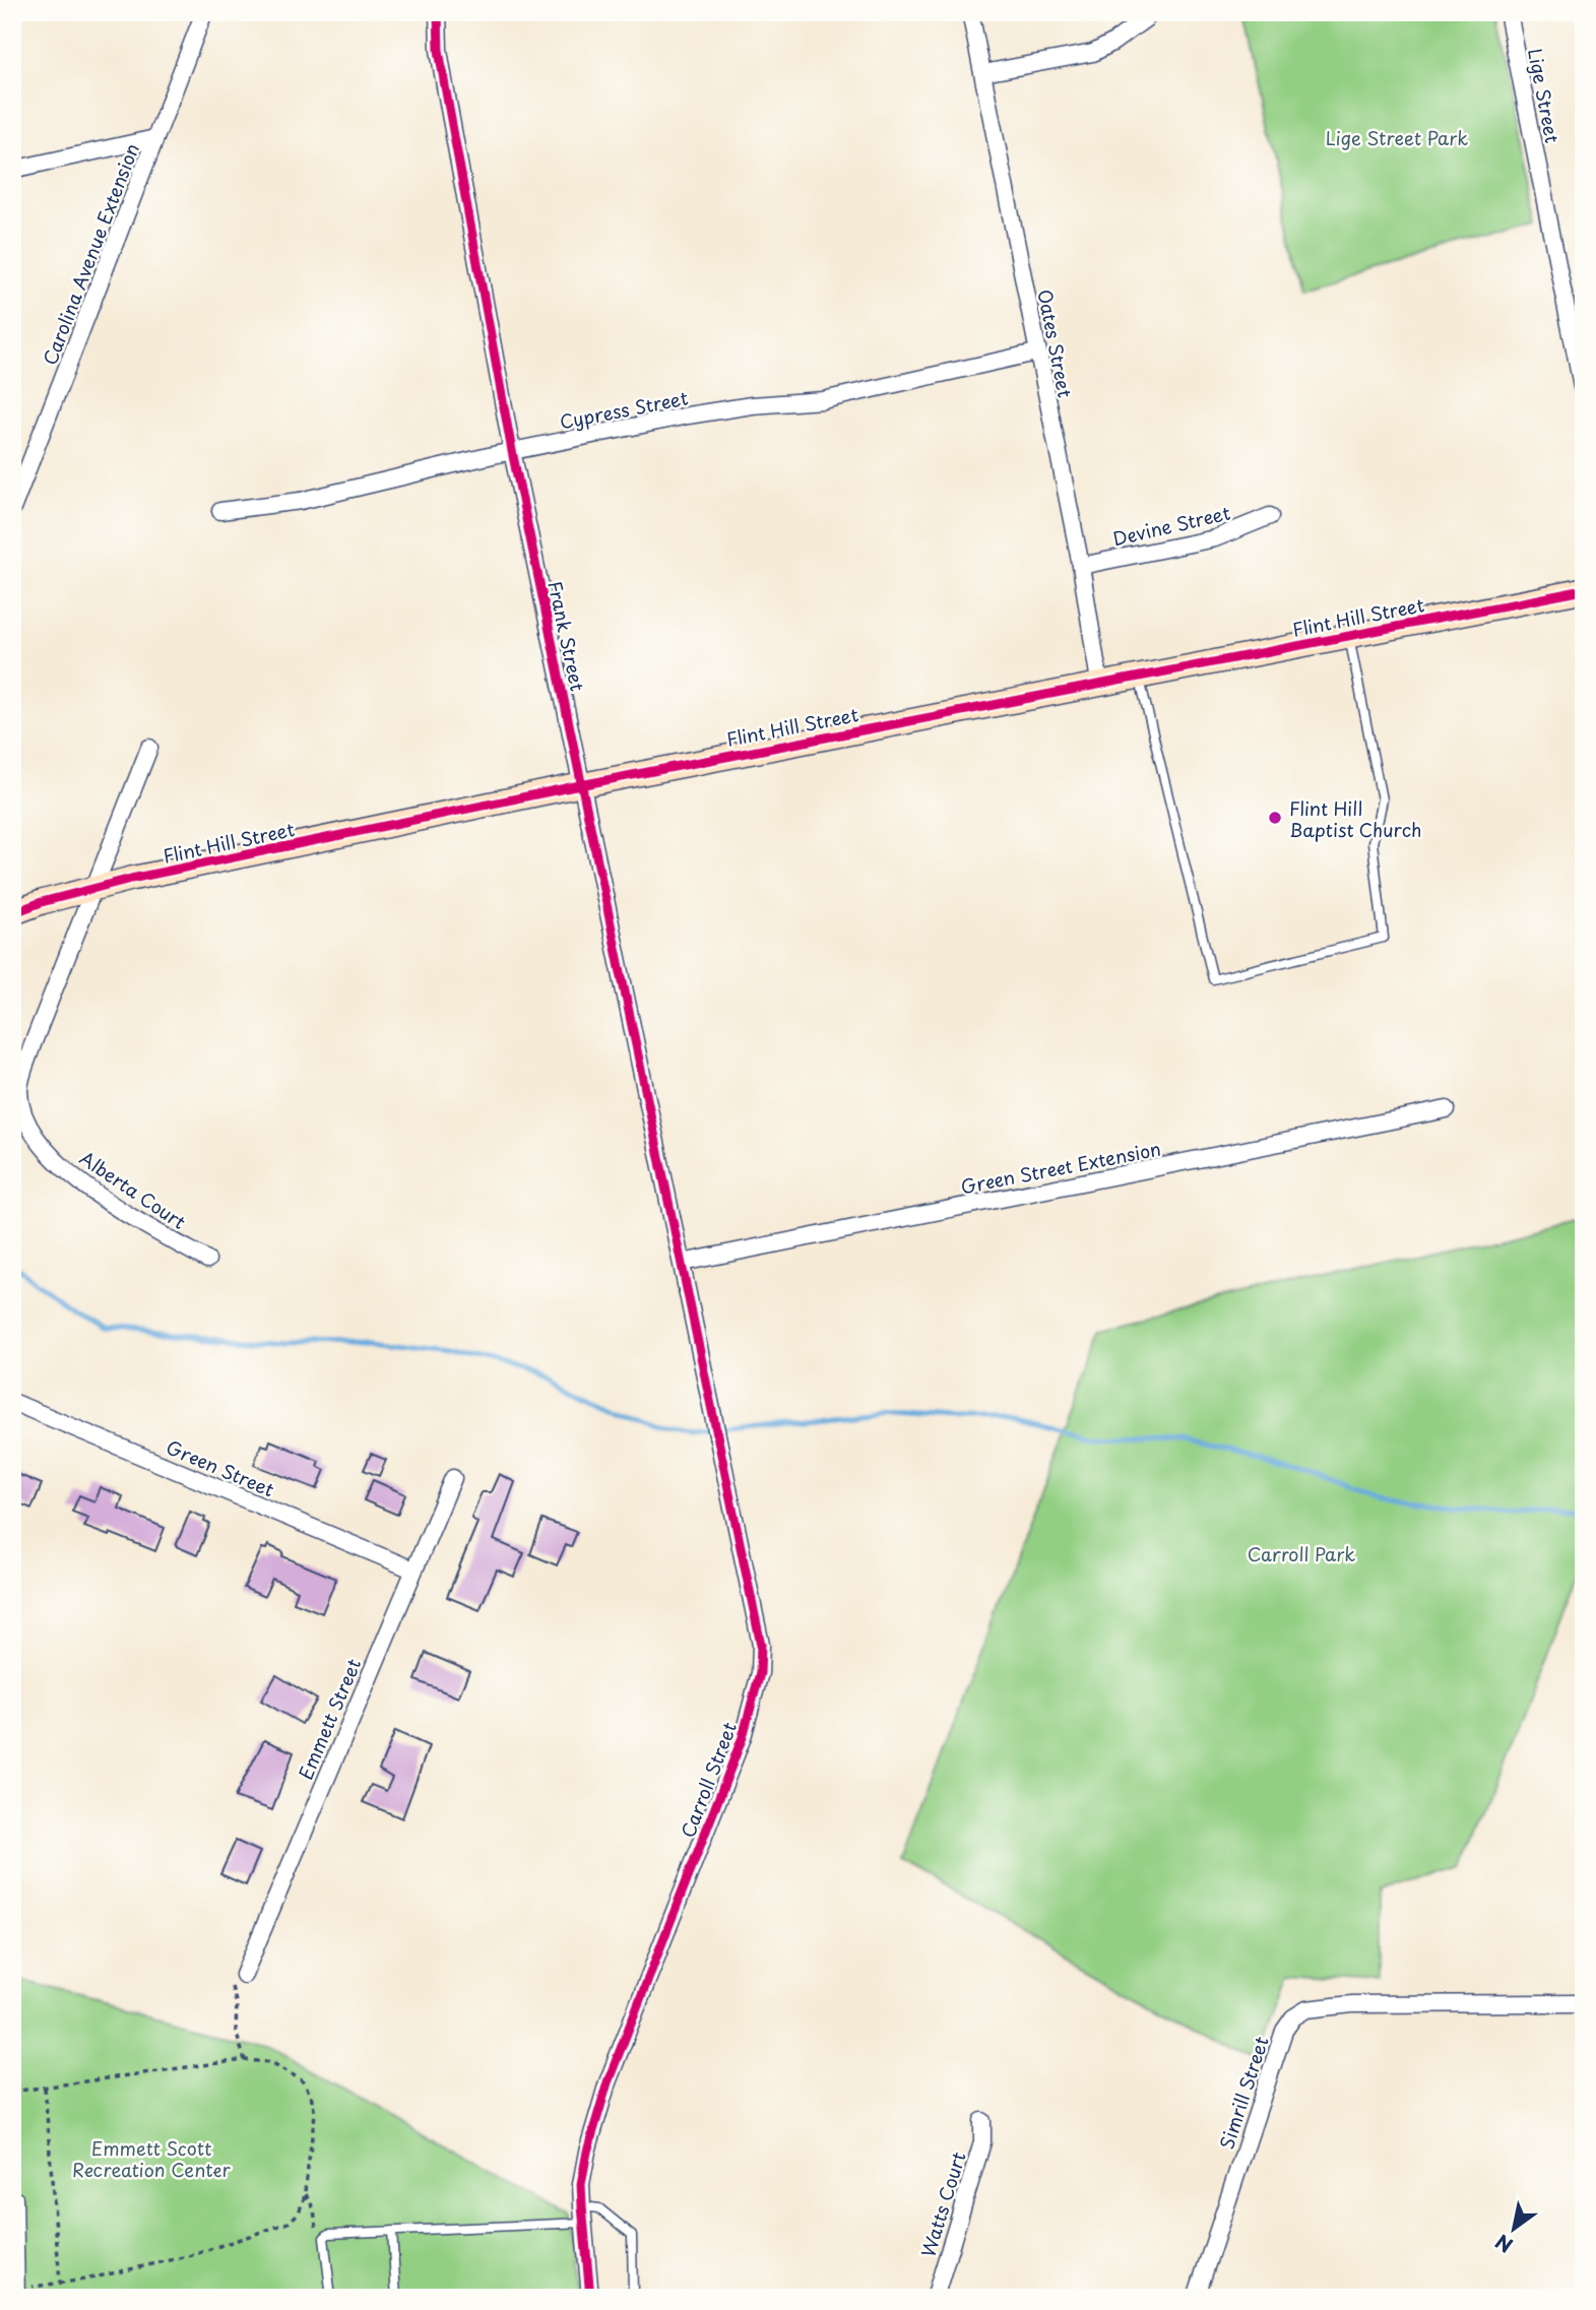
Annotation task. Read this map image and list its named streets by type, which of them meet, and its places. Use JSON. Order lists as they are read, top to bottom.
{
  "streets": {
    "street": [
      "Lige Street",
      "Carolina Avenue Extension",
      "Oates Street",
      "Cypress Street",
      "Devine Street",
      "Flint Hill Street",
      "Frank Street",
      "Green Street Extension",
      "Alberta Court",
      "Green Street",
      "Emmett Street",
      "Carroll Street",
      "Simrill Street",
      "Watts Court"
    ]
  },
  "crossings": [
    ["Oates Street", "Cypress Street"],
    ["Oates Street", "Devine Street"],
    ["Oates Street", "Flint Hill Street"],
    ["Cypress Street", "Frank Street"],
    ["Flint Hill Street", "Frank Street"],
    ["Flint Hill Street", "Alberta Court"],
    ["Frank Street", "Green Street Extension"],
    ["Frank Street", "Carroll Street"],
    ["Green Street Extension", "Carroll Street"],
    ["Green Street", "Emmett Street"]
  ],
  "parks": ["Lige Street Park", "Carroll Park", "Emmett Scott Recreation Center"],
  "places": ["Flint Hill Baptist Church"],
  "north": "bottom left"
}
